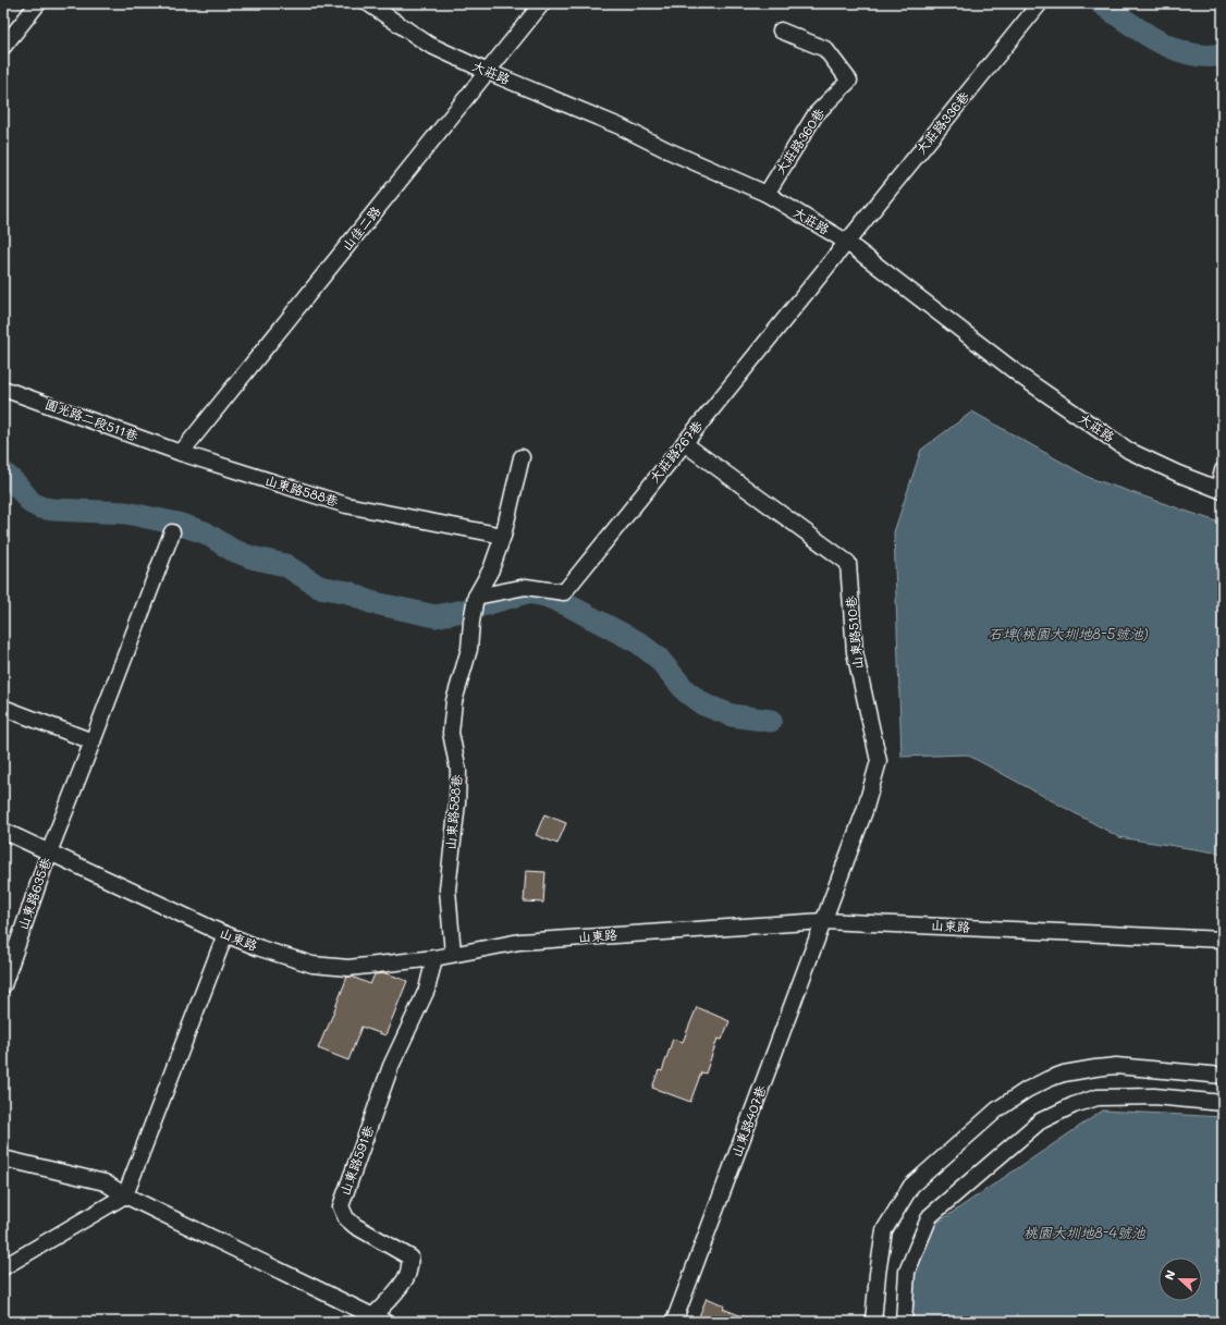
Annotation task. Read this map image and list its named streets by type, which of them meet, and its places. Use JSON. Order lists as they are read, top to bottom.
{
  "streets": {
    "street": [
      "大莊路",
      "大莊路336巷",
      "大莊路360巷",
      "山佳二路",
      "圓光路二段511巷",
      "大莊路267巷",
      "山東路588巷",
      "山東路510巷",
      "山東路635巷",
      "山東路",
      "山東路407巷",
      "山東路591巷"
    ]
  },
  "crossings": [
    ["大莊路", "大莊路336巷"],
    ["大莊路", "大莊路360巷"],
    ["大莊路", "山佳二路"],
    ["大莊路", "大莊路267巷"],
    ["大莊路336巷", "大莊路267巷"],
    ["山佳二路", "圓光路二段511巷"],
    ["山佳二路", "山東路588巷"],
    ["圓光路二段511巷", "山東路588巷"],
    ["大莊路267巷", "山東路588巷"],
    ["大莊路267巷", "山東路510巷"],
    ["山東路588巷", "山東路"],
    ["山東路510巷", "山東路"],
    ["山東路510巷", "山東路407巷"],
    ["山東路635巷", "山東路"],
    ["山東路", "山東路407巷"],
    ["山東路", "山東路591巷"]
  ],
  "water": ["石埤(桃園大圳地8-5號池)", "桃園大圳地8-4號池"],
  "north": "left"
}
